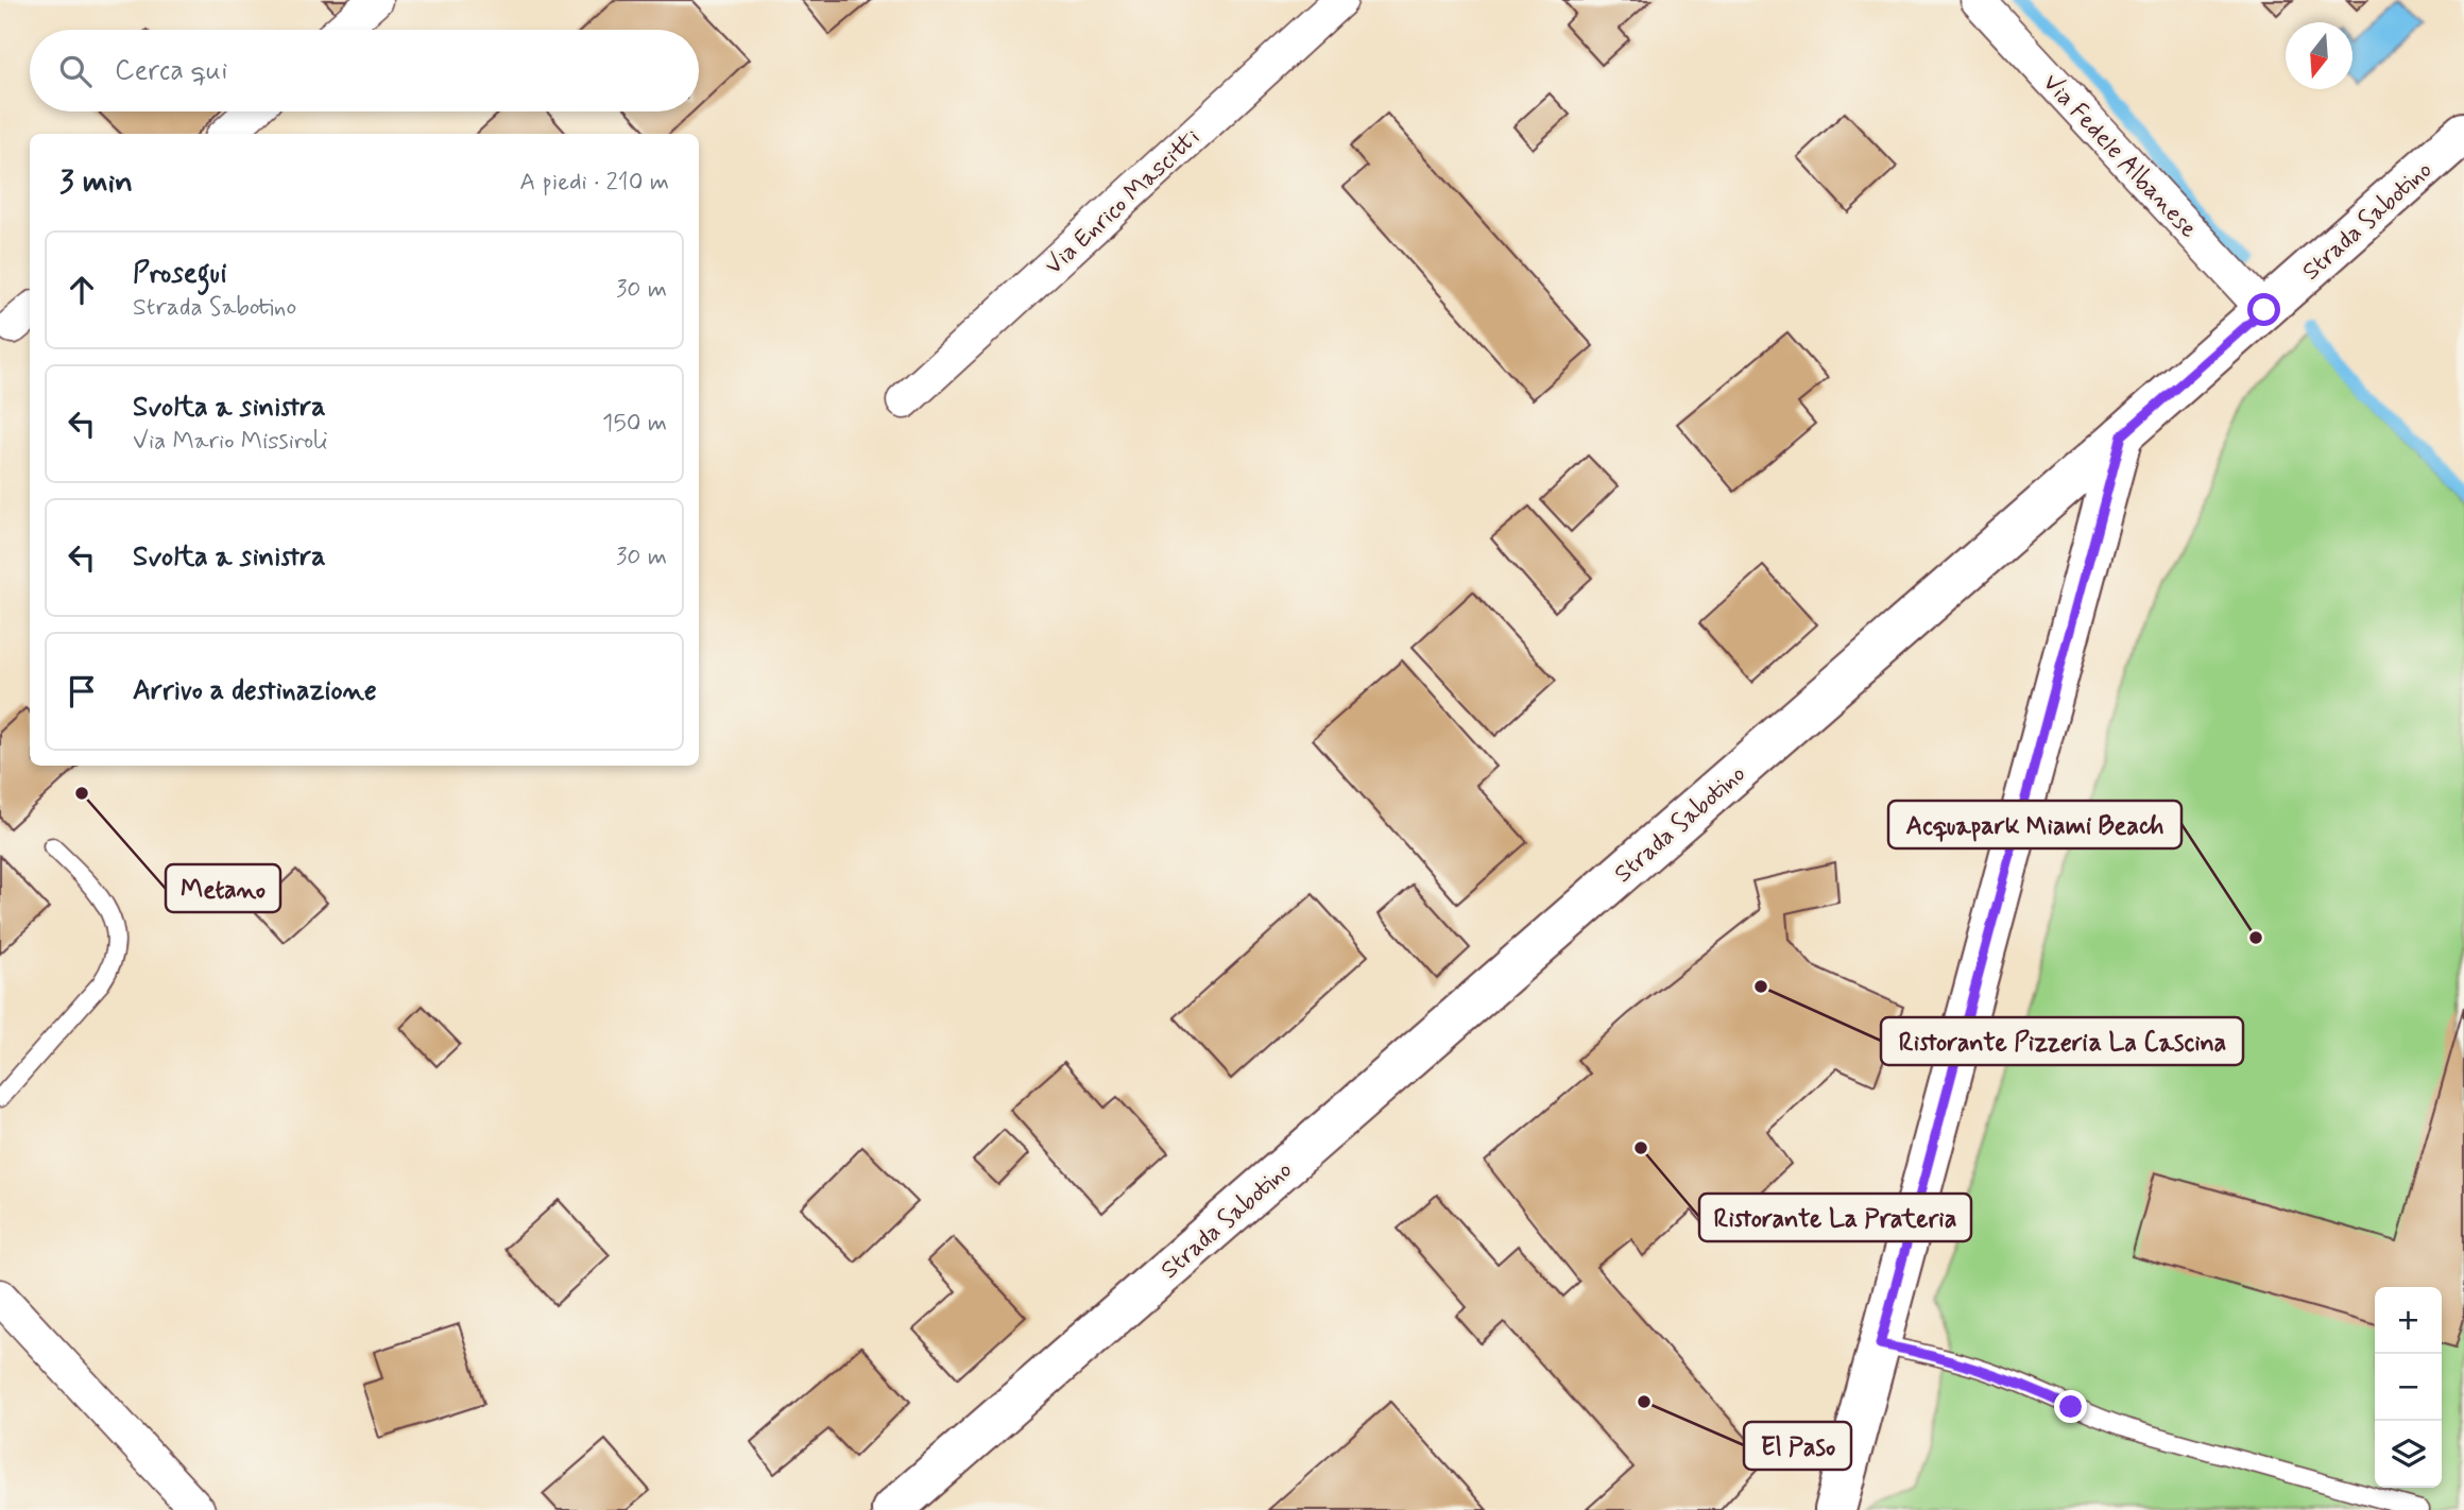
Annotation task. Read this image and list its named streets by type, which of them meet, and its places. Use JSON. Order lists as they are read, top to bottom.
{
  "streets": {
    "street": ["Via Fedele Albanese", "Via Enrico Mascitti", "Strada Sabotino"]
  },
  "crossings": [
    ["Via Fedele Albanese", "Strada Sabotino"]
  ],
  "places": [
    "Metano",
    "Acquapark Miami Beach",
    "Ristorante Pizzeria La Cascina",
    "Ristorante La Prateria",
    "El Paso"
  ],
  "north": "bottom",
  "page": {
    "search": "Cerca qui",
    "heading": ["3 min", "A piedi · 210 m"],
    "list": [
      ["Prosegui", "Strada Sabotino", "30 m"],
      ["Svolta a sinistra", "Via Mario Missiroli", "150 m"],
      ["Svolta a sinistra", "30 m"],
      "Arrivo a destinazione"
    ],
    "map_buttons": ["+", "−"]
  }
}
